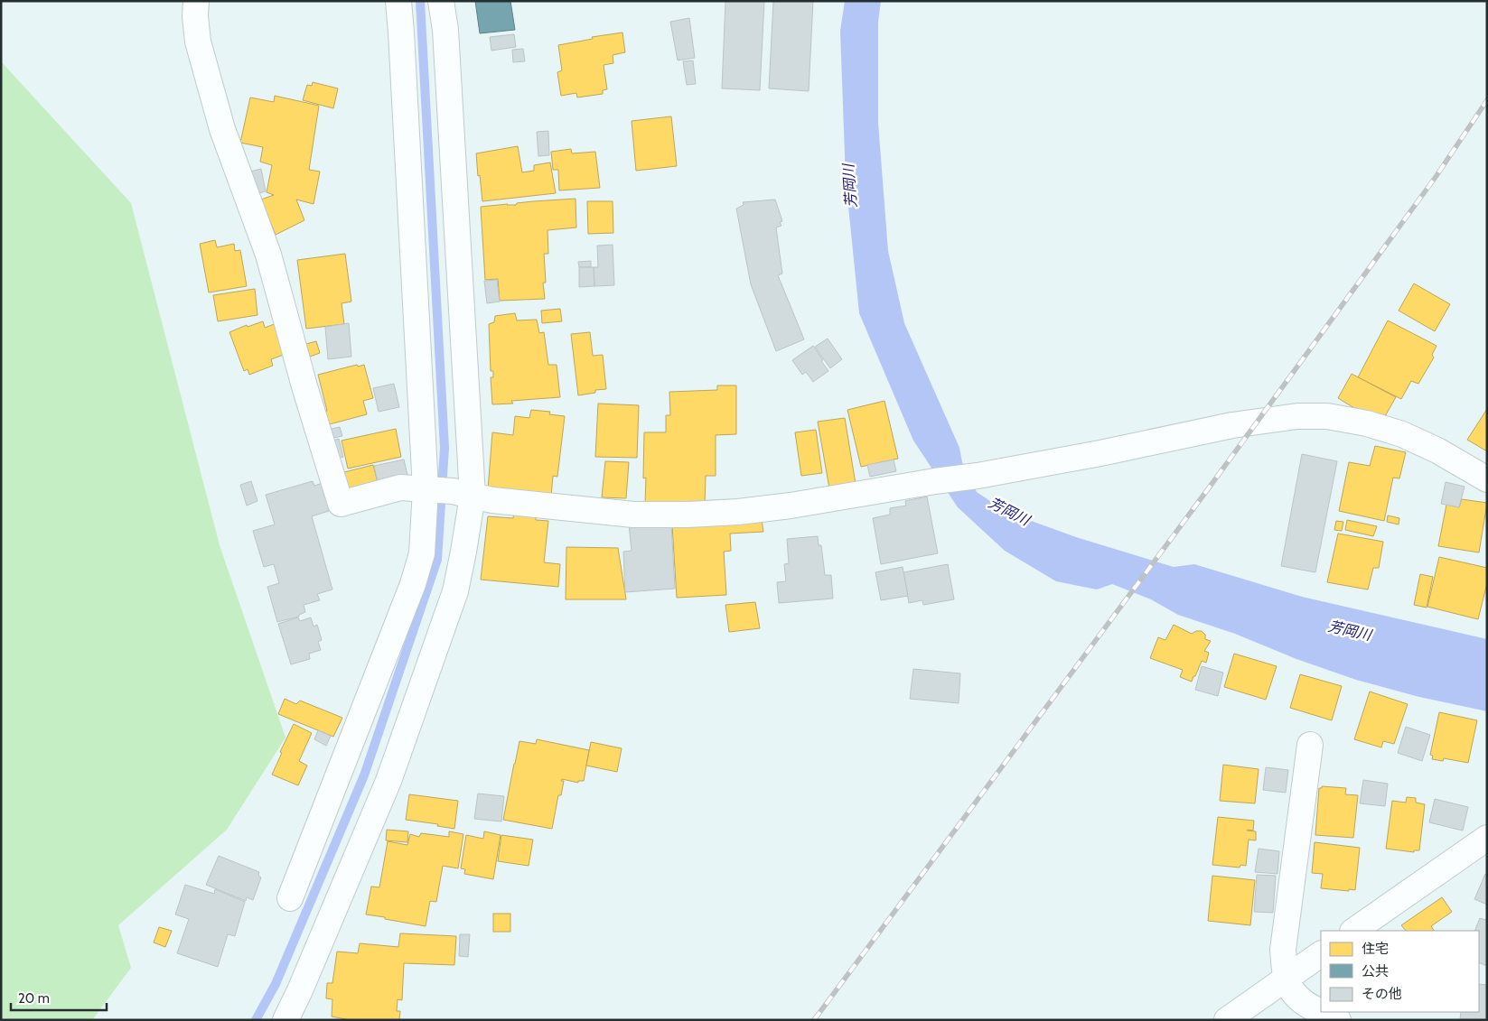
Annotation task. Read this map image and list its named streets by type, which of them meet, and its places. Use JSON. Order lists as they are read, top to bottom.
{
  "water": ["芳岡川"],
  "legend": ["住宅", "公共", "その他"],
  "scale_bar": "20 m"
}
